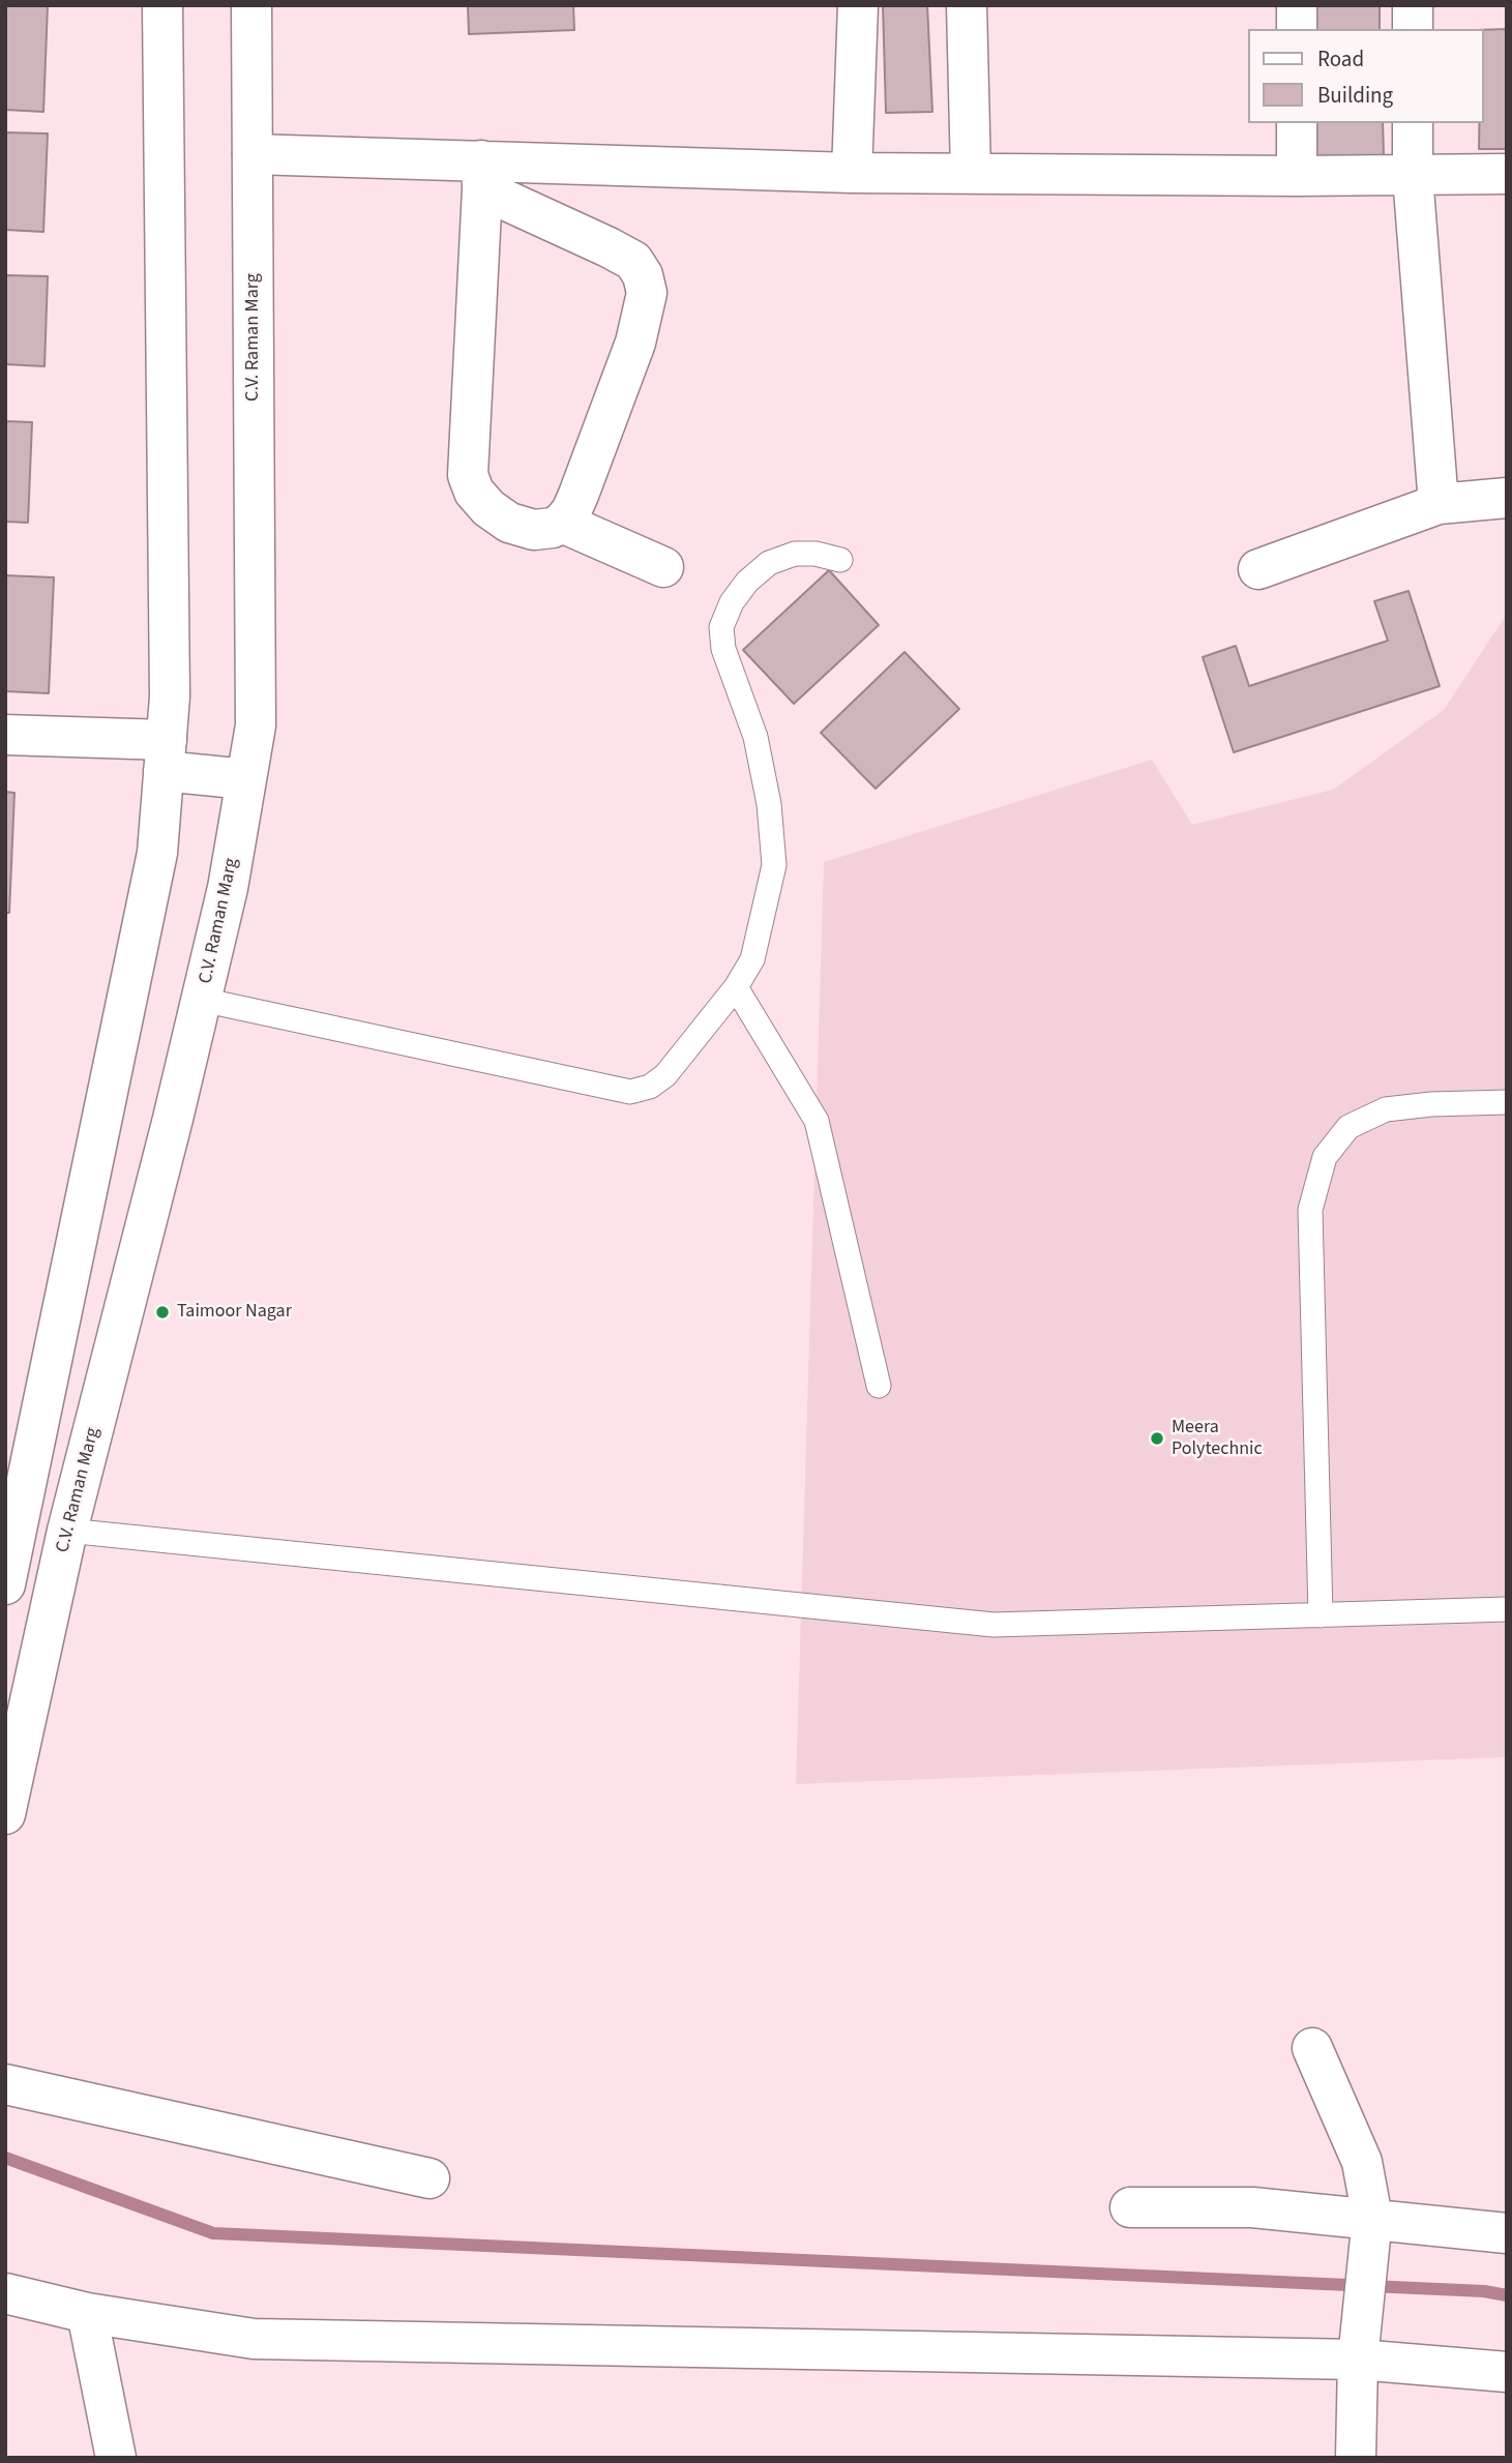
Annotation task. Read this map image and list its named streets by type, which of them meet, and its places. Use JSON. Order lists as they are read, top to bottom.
{
  "streets": {
    "street": ["C.V. Raman Marg"]
  },
  "places": ["Taimoor Nagar", "Meera Polytechnic"],
  "legend": ["Road", "Building"]
}
